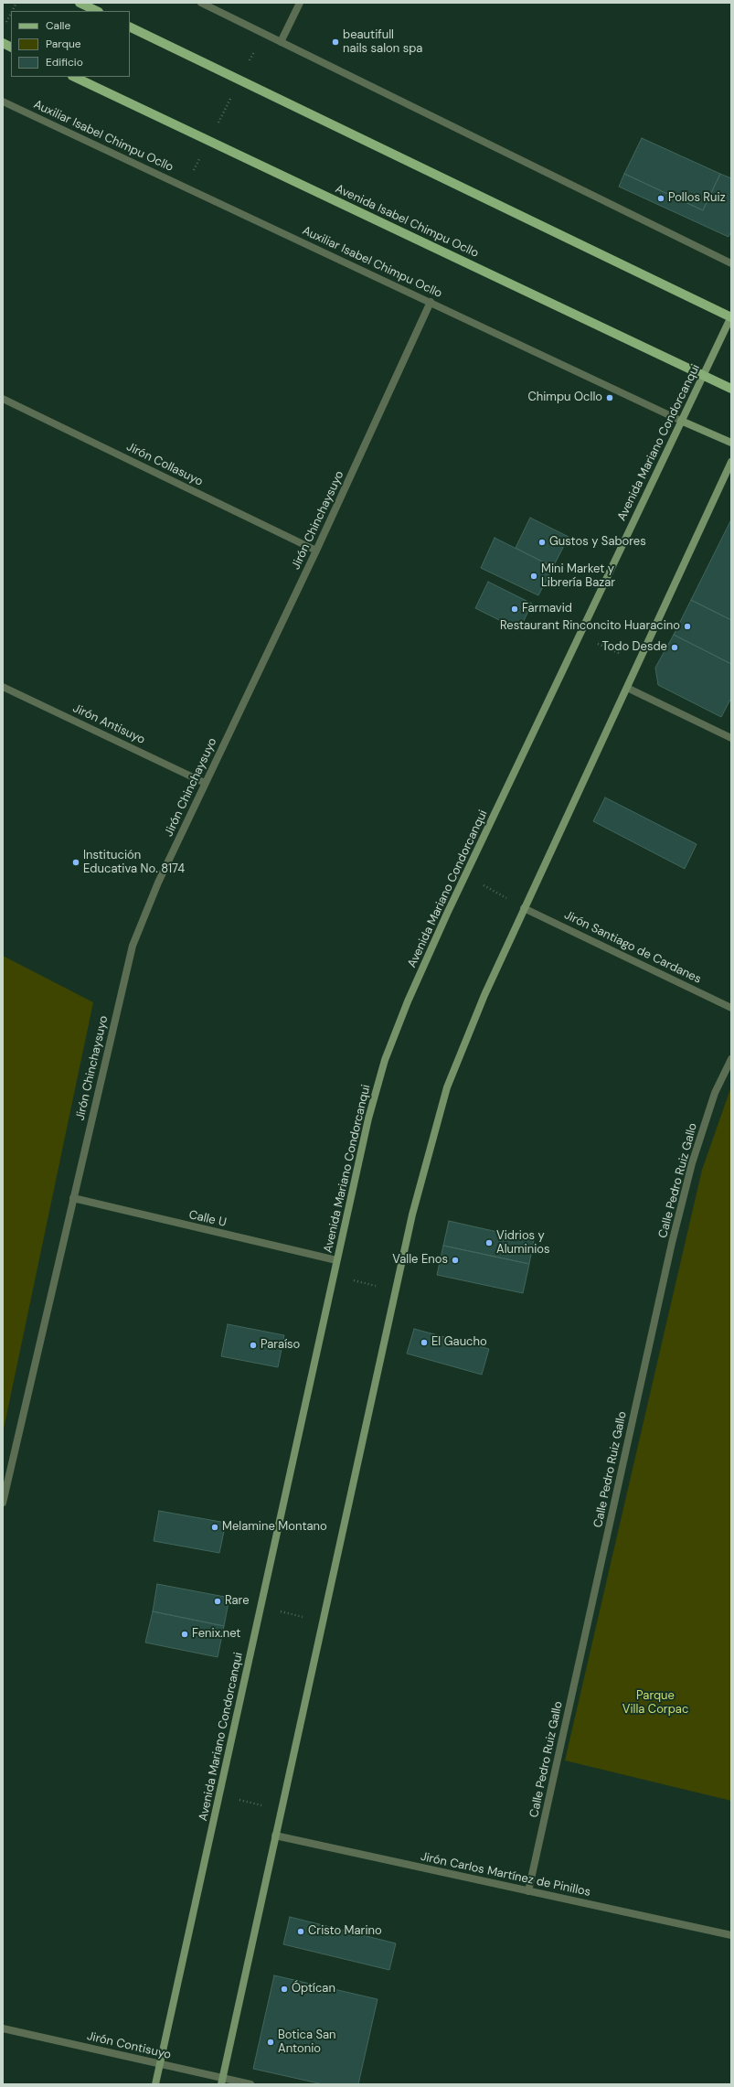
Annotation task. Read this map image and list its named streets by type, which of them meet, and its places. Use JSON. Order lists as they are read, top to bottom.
{
  "streets": {
    "main road": ["Auxiliar Isabel Chimpu Ocllo", "Avenida Isabel Chimpu Ocllo", "Avenida Mariano Condorcanqui"],
    "street": [
      "Jirón Collasuyo",
      "Jirón Chinchaysuyo",
      "Jirón Antisuyo",
      "Jirón Santiago de Cardanes",
      "Calle Pedro Ruiz Gallo",
      "Calle U",
      "Jirón Carlos Martínez de Pinillos",
      "Jirón Contisuyo"
    ]
  },
  "crossings": [
    ["Auxiliar Isabel Chimpu Ocllo", "Avenida Mariano Condorcanqui"],
    ["Auxiliar Isabel Chimpu Ocllo", "Jirón Chinchaysuyo"],
    ["Avenida Isabel Chimpu Ocllo", "Avenida Mariano Condorcanqui"],
    ["Avenida Mariano Condorcanqui", "Calle U"],
    ["Avenida Mariano Condorcanqui", "Jirón Contisuyo"],
    ["Jirón Collasuyo", "Jirón Chinchaysuyo"],
    ["Jirón Chinchaysuyo", "Jirón Antisuyo"],
    ["Jirón Chinchaysuyo", "Calle U"],
    ["Calle Pedro Ruiz Gallo", "Jirón Carlos Martínez de Pinillos"]
  ],
  "parks": ["Parque Villa Corpac"],
  "places": [
    "beautifull nails salon spa",
    "Pollos Ruiz",
    "Chimpu Ocllo",
    "Gustos y Sabores",
    "Mini Market y Librería Bazar",
    "Farmavid",
    "Restaurant Rinconcito Huaracino",
    "Todo Desde",
    "Institución Educativa No. 8174",
    "Vidrios y Aluminios",
    "Valle Enos",
    "El Gaucho",
    "Paraíso",
    "Melamine Montano",
    "Rare",
    "Fenix.net",
    "Cristo Marino",
    "Óptícan",
    "Botica San Antonio"
  ],
  "legend": ["Calle", "Parque", "Edificio"]
}
